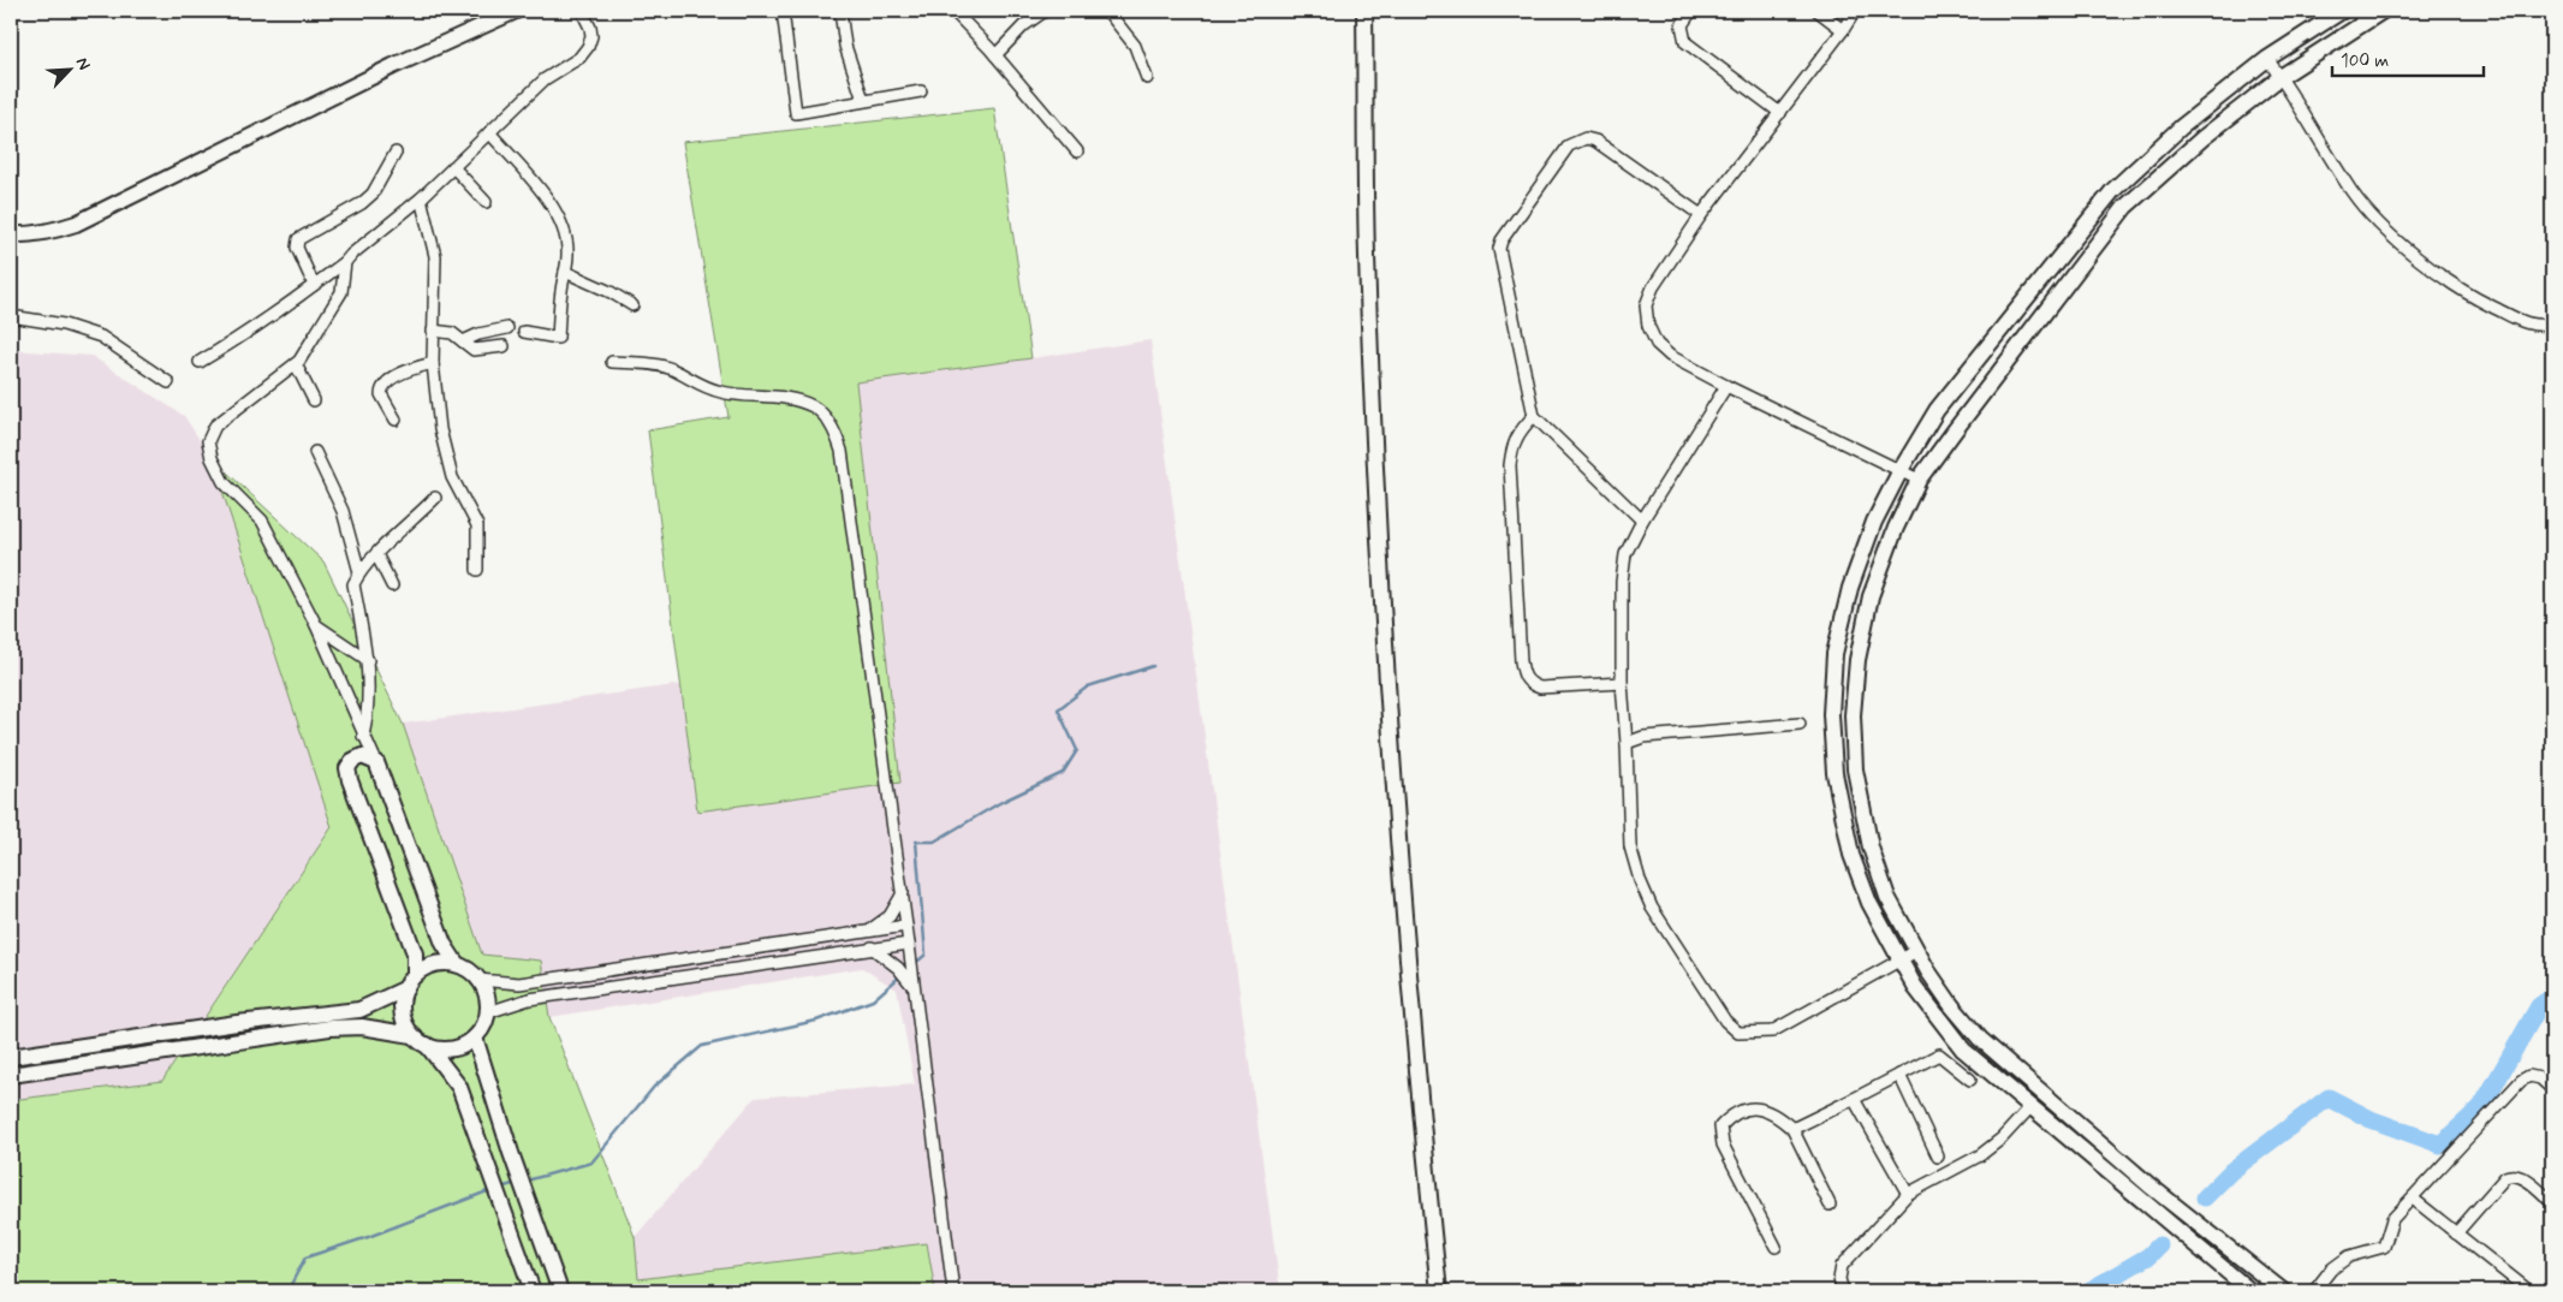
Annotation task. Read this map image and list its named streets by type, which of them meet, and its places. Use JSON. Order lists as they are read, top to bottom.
{
  "scale_bar": "100 m",
  "north": "top right"
}
